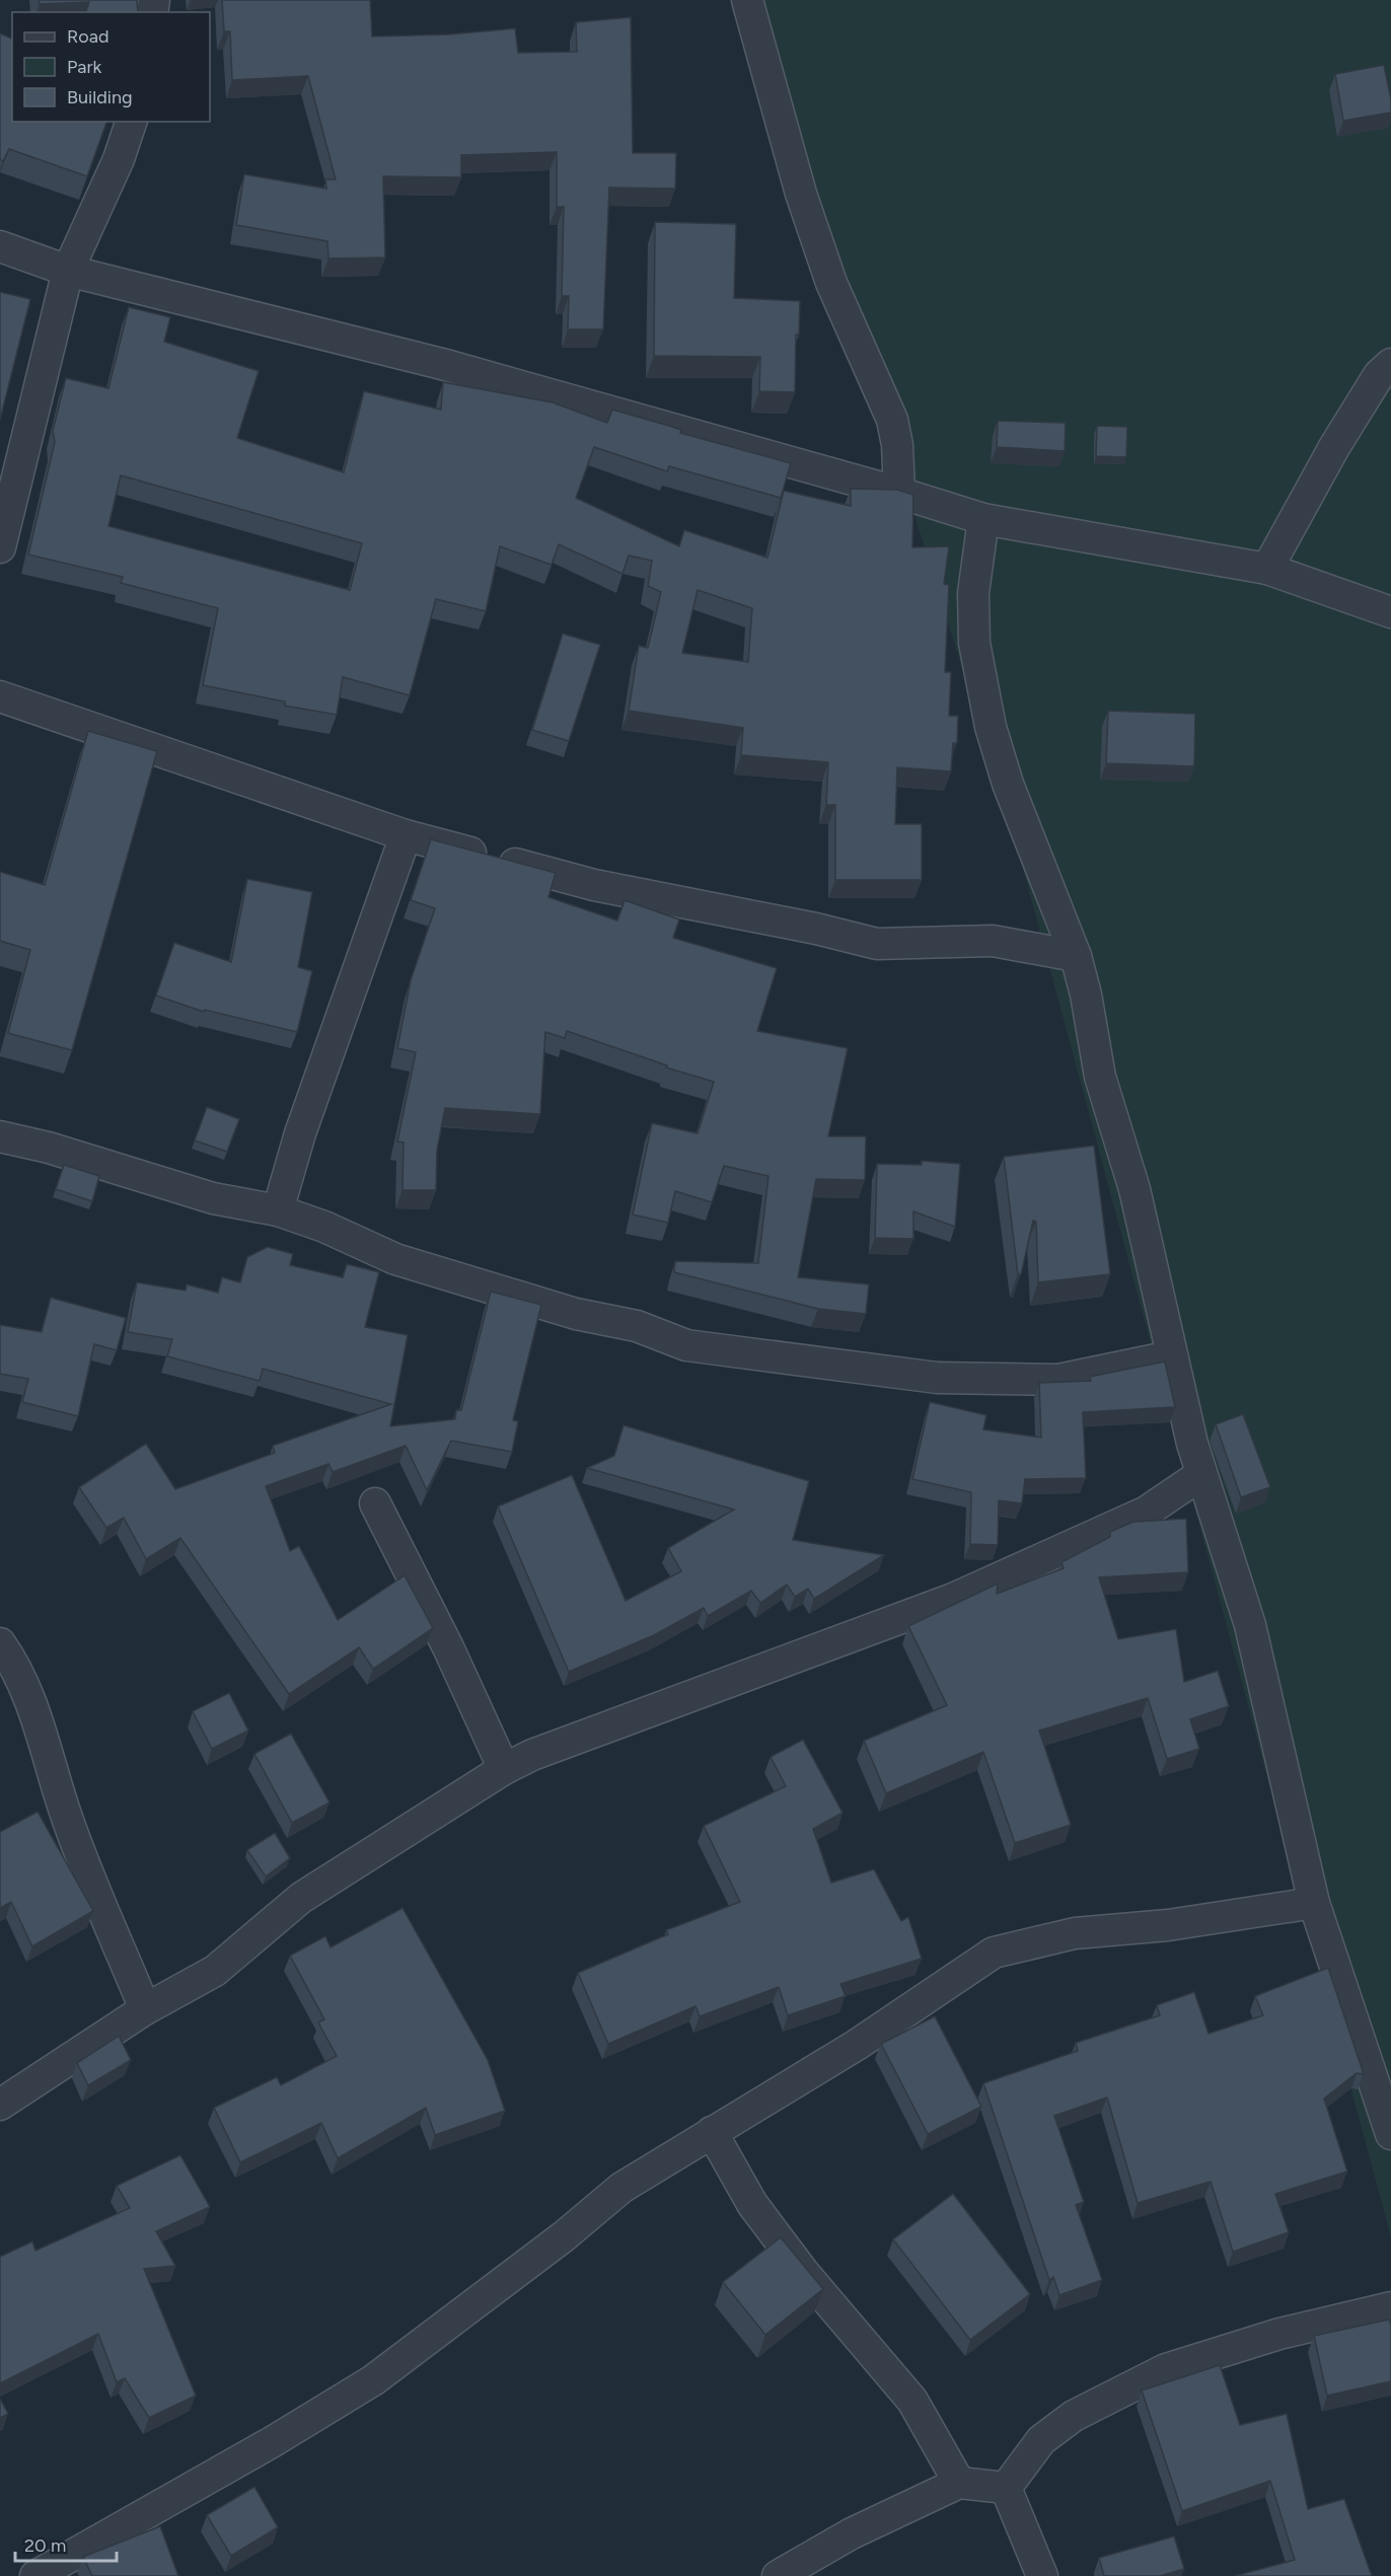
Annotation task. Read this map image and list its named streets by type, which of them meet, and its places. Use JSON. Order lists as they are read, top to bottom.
{
  "legend": ["Road", "Park", "Building"],
  "scale_bar": "20 m"
}
